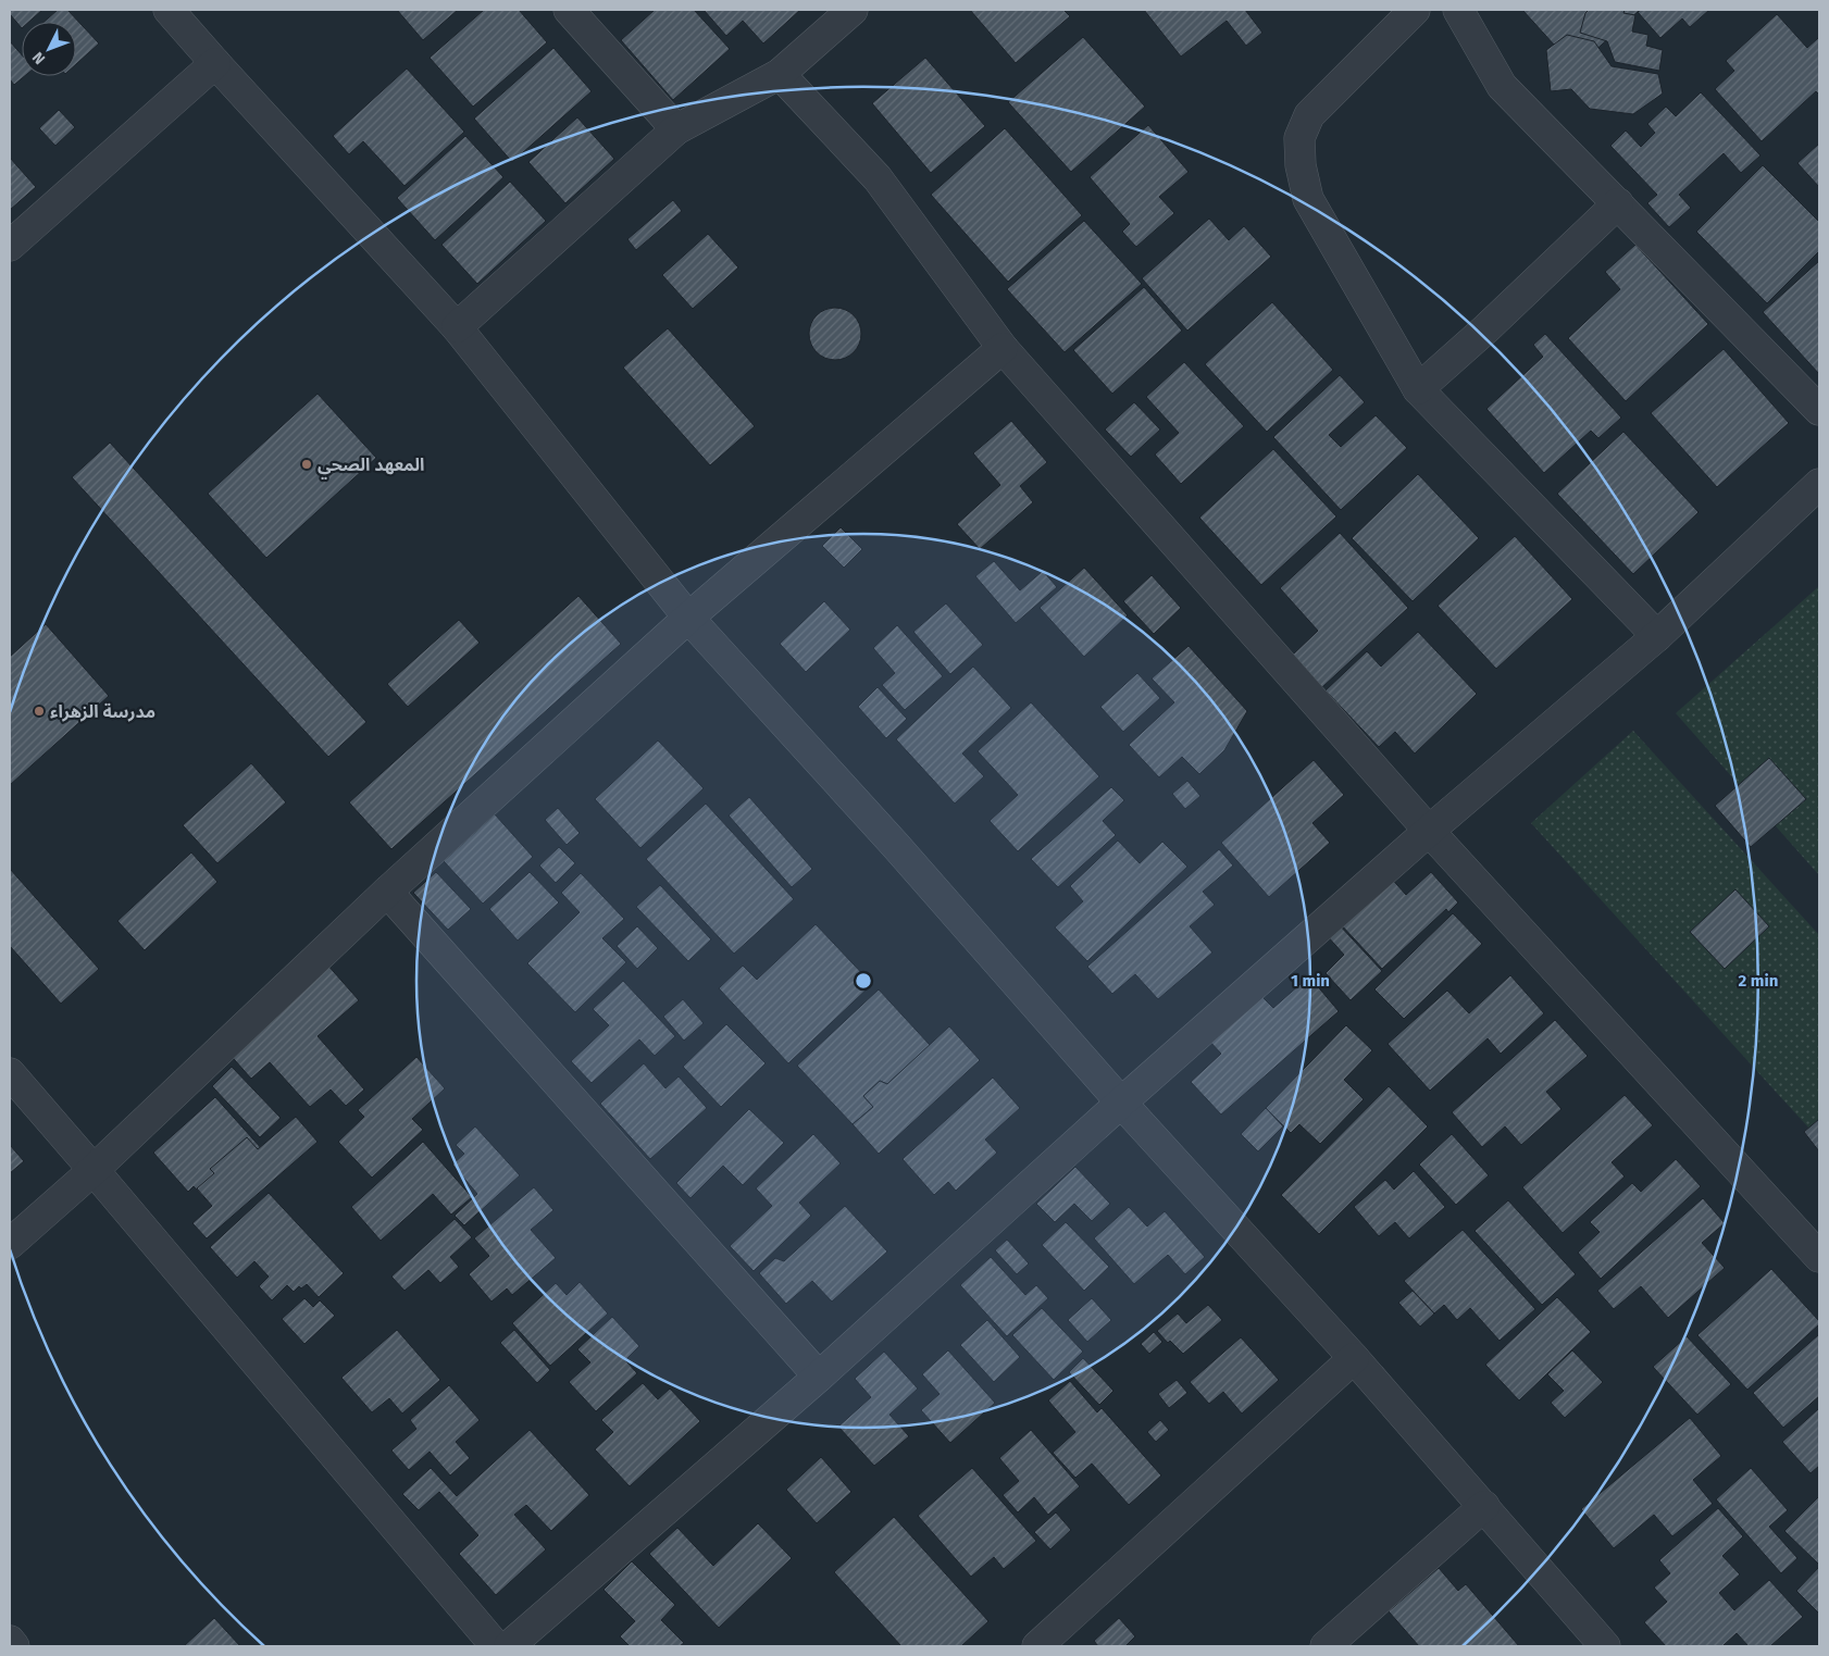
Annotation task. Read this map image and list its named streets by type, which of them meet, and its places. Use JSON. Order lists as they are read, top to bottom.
{
  "places": ["المعهد الصحي", "مدرسة الزهراء"],
  "north": "bottom left",
  "rings": ["1 min", "2 min"]
}
